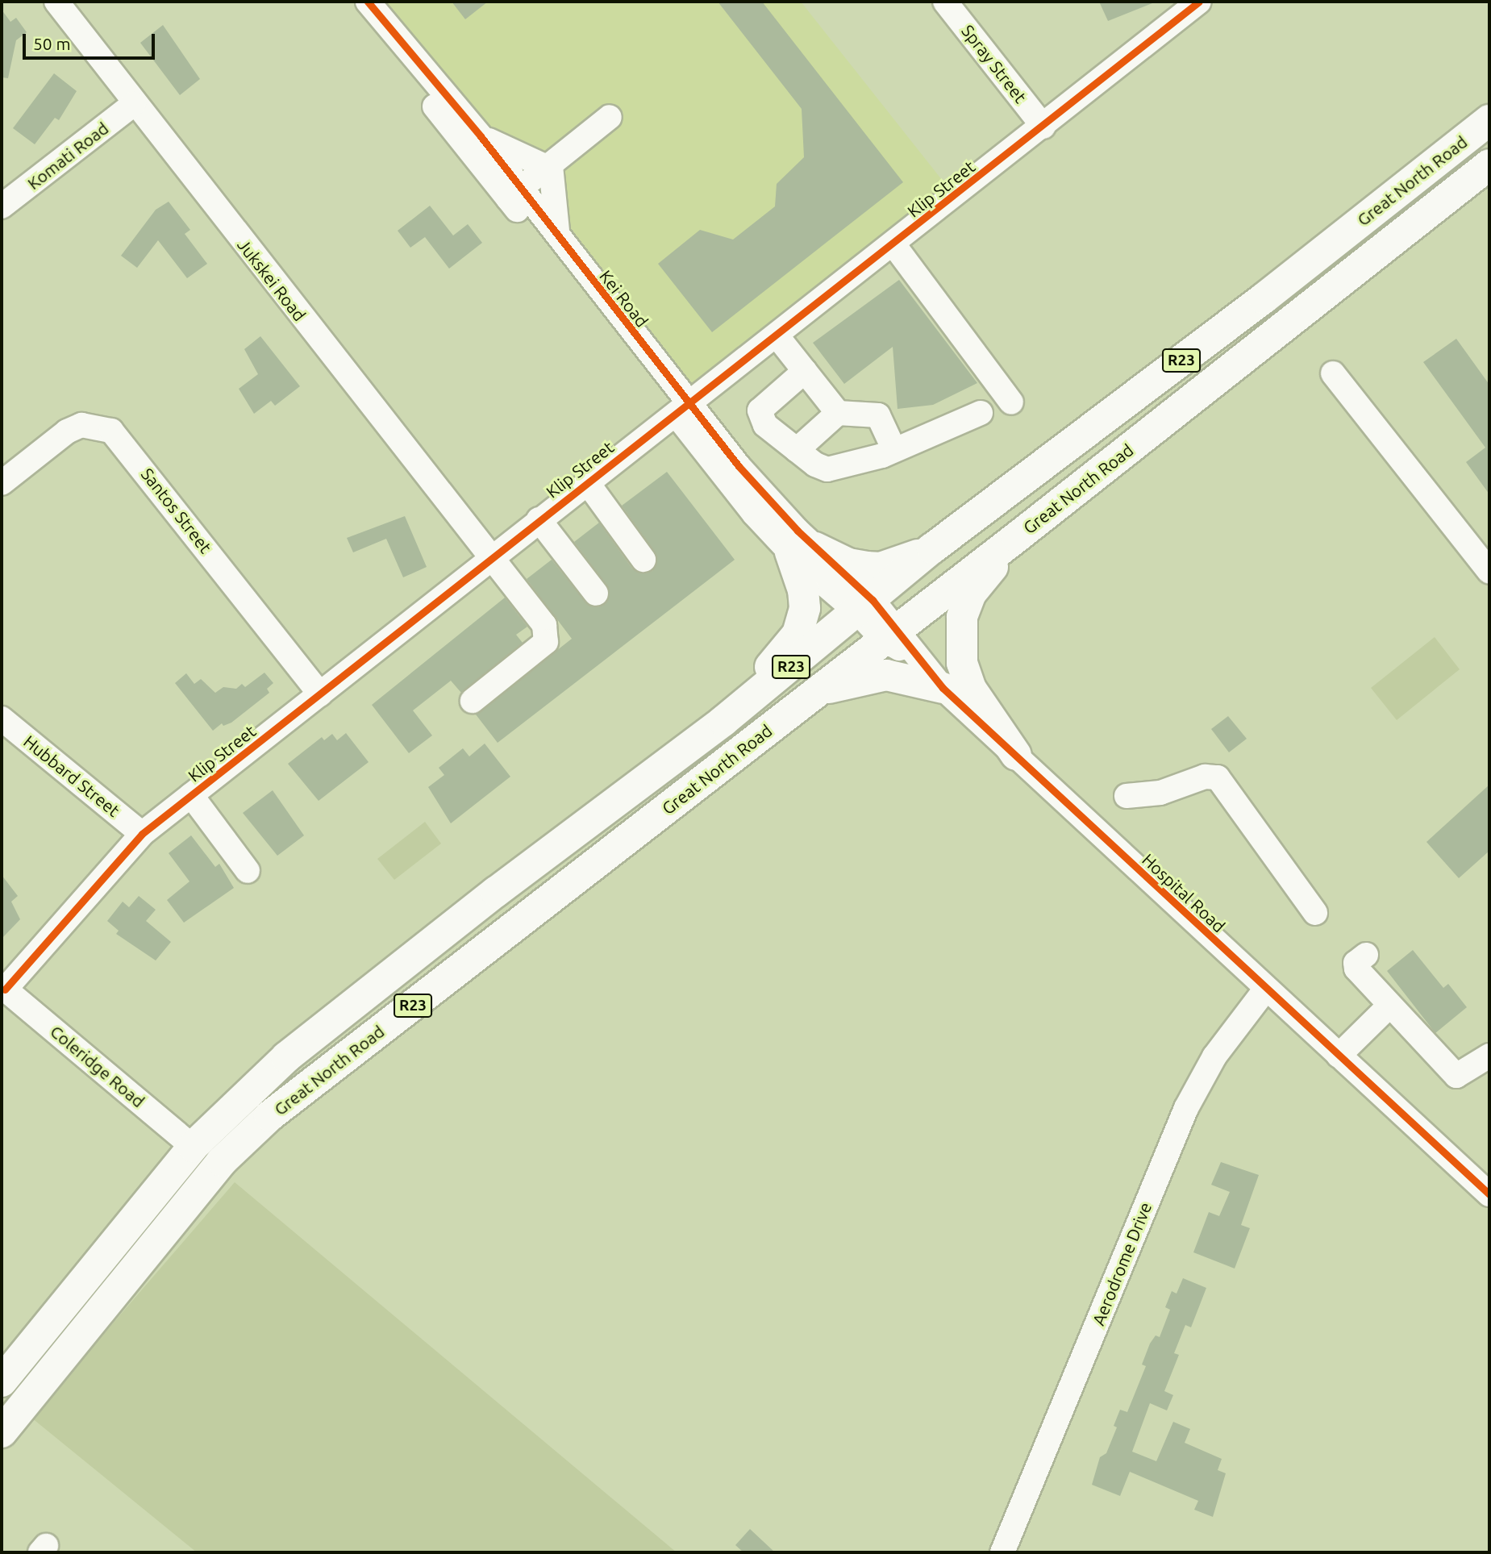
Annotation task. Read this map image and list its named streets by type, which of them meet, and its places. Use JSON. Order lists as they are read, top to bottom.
{
  "streets": {
    "main road": ["Great North Road", "R23"],
    "street": [
      "Spray Street",
      "Komati Road",
      "Klip Street",
      "Jukskei Road",
      "Kei Road",
      "Santos Street",
      "Hubbard Street",
      "Hospital Road",
      "Coleridge Road",
      "Aerodrome Drive"
    ]
  },
  "crossings": [
    ["Spray Street", "Klip Street"],
    ["Komati Road", "Jukskei Road"],
    ["Great North Road", "Kei Road"],
    ["Great North Road", "Hospital Road"],
    ["Great North Road", "Coleridge Road"],
    ["Klip Street", "Jukskei Road"],
    ["Klip Street", "Kei Road"],
    ["Klip Street", "Santos Street"],
    ["Klip Street", "Hubbard Street"],
    ["Klip Street", "Coleridge Road"],
    ["Kei Road", "Hospital Road"],
    ["Hospital Road", "Aerodrome Drive"]
  ],
  "scale_bar": "50 m"
}
